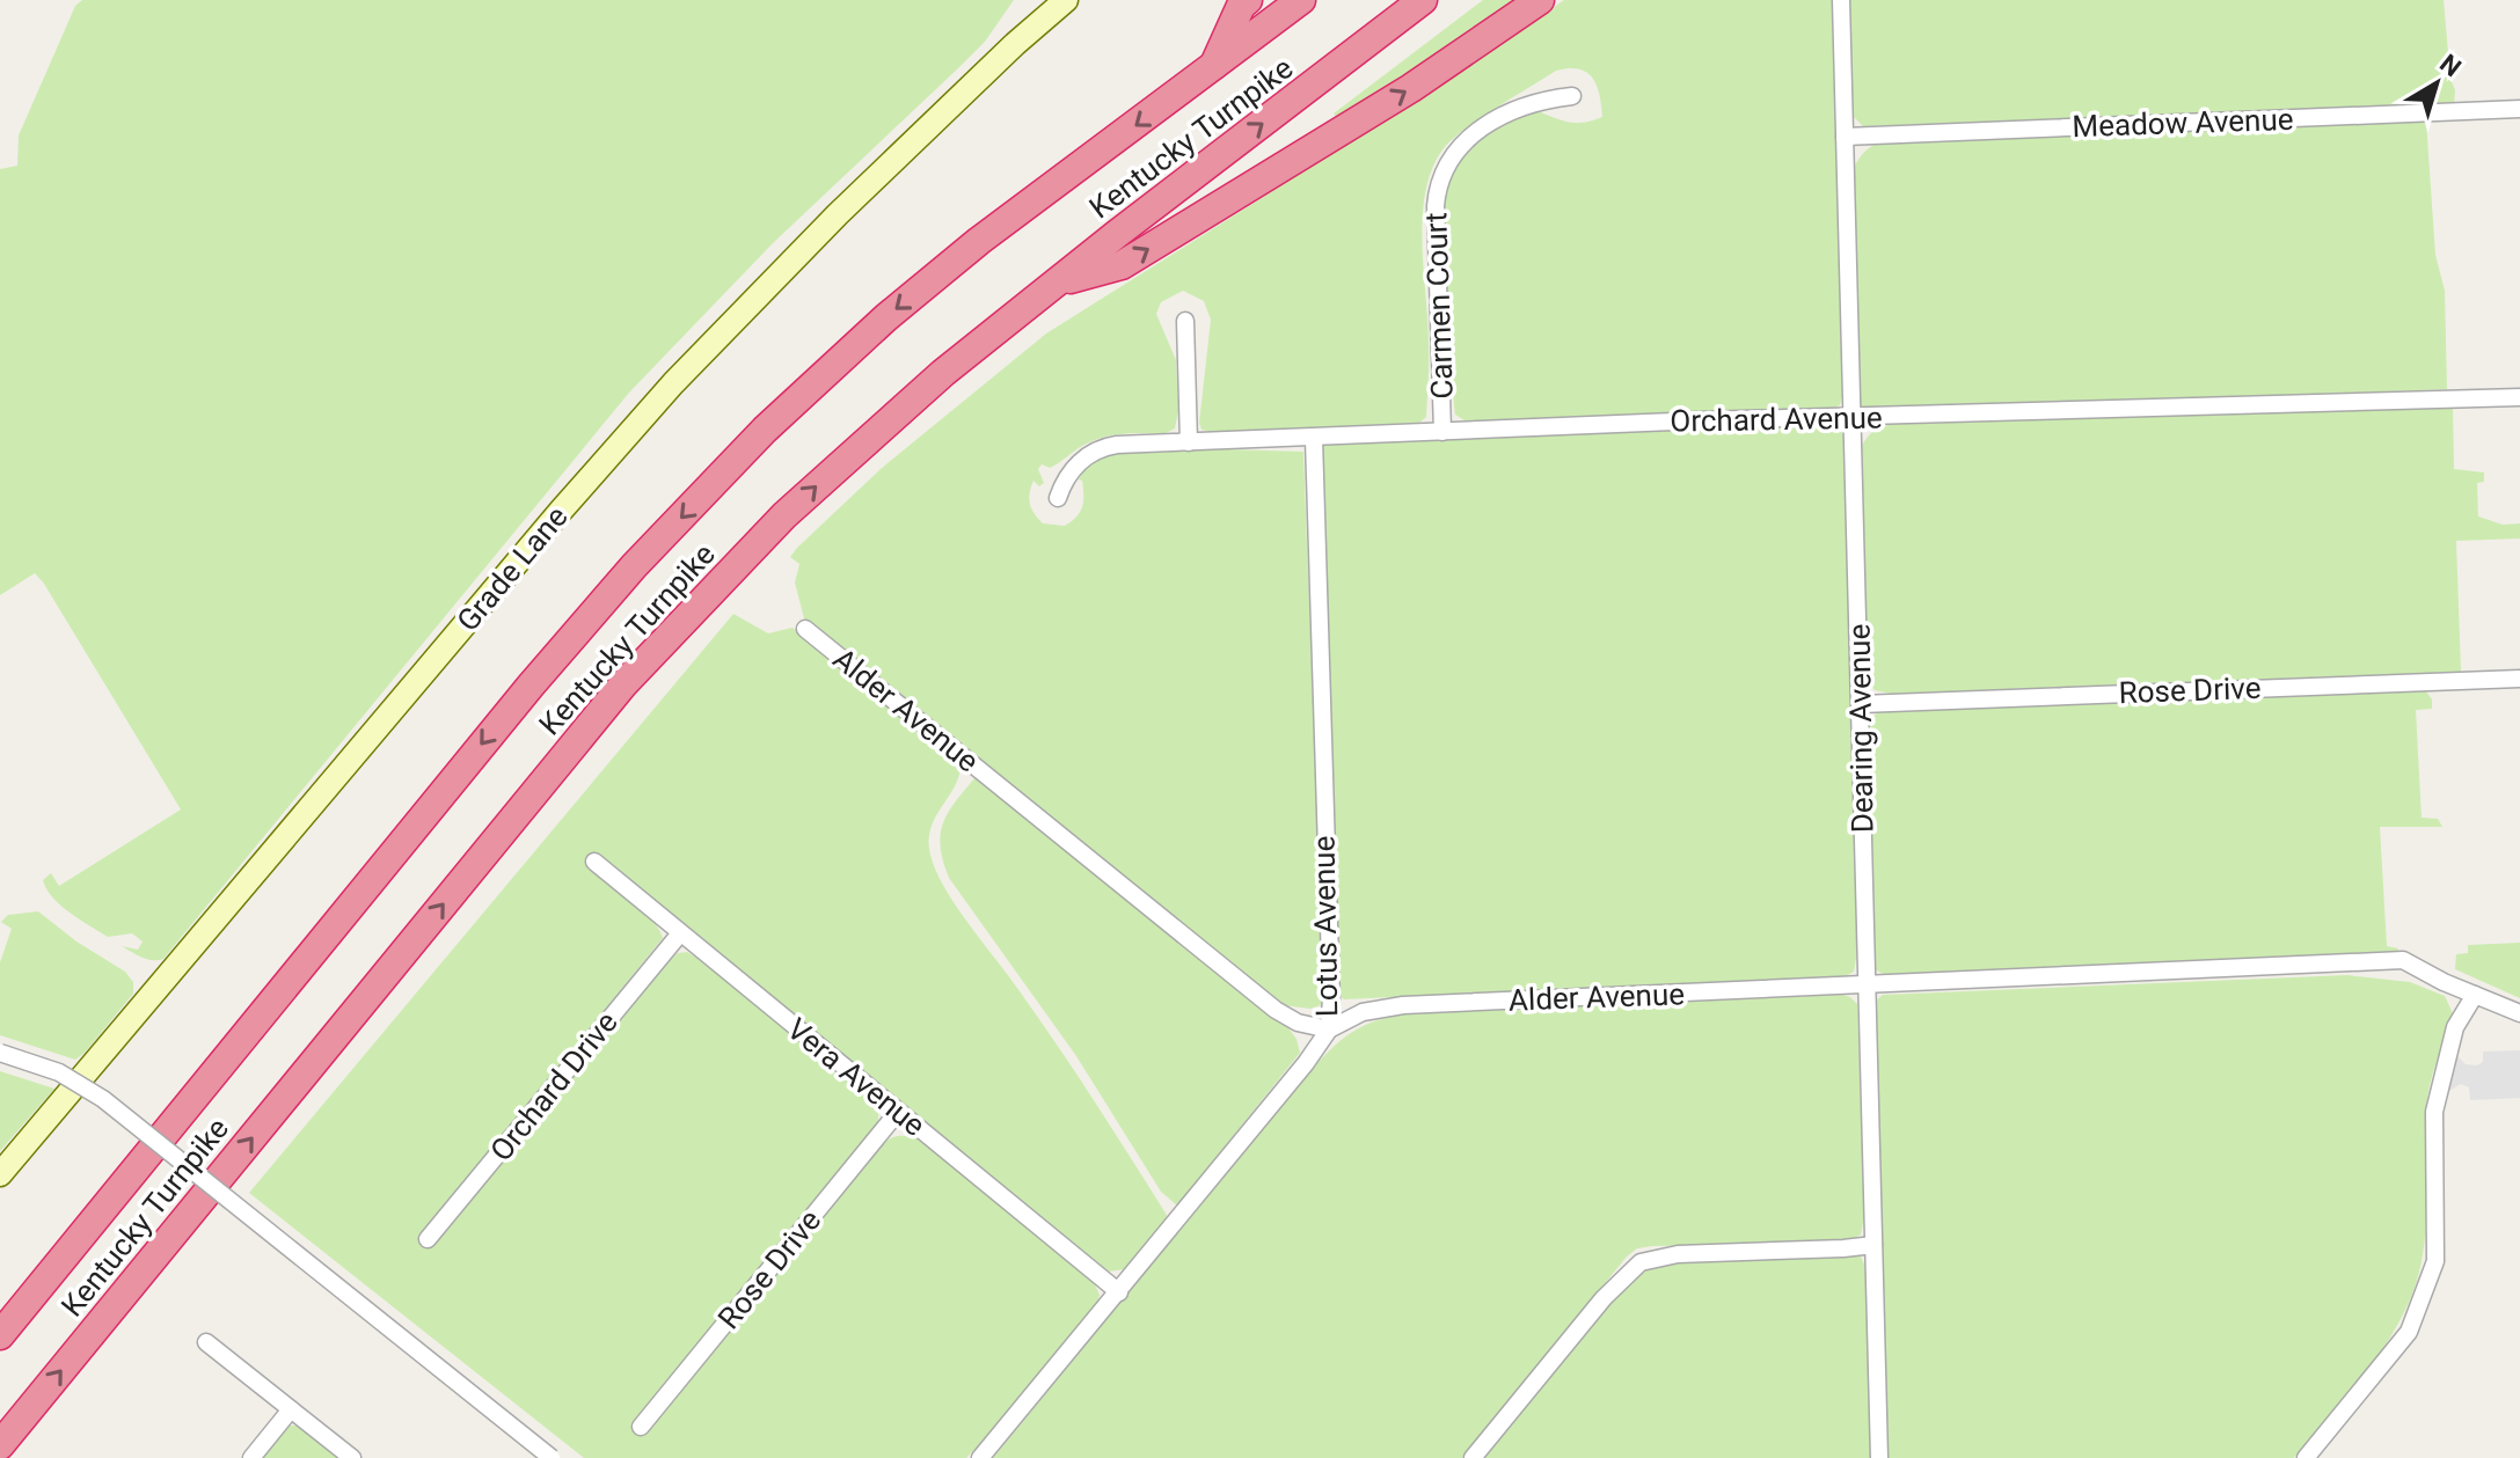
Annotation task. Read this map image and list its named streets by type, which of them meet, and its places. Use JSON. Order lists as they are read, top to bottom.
{
  "streets": {
    "highway": ["Kentucky Turnpike"],
    "main road": ["Grade Lane"],
    "street": [
      "Meadow Avenue",
      "Carmen Court",
      "Orchard Avenue",
      "Rose Drive",
      "Alder Avenue",
      "Dearing Avenue",
      "Lotus Avenue",
      "Vera Avenue",
      "Orchard Drive"
    ]
  },
  "crossings": [
    ["Meadow Avenue", "Dearing Avenue"],
    ["Carmen Court", "Orchard Avenue"],
    ["Orchard Avenue", "Dearing Avenue"],
    ["Orchard Avenue", "Lotus Avenue"],
    ["Rose Drive", "Dearing Avenue"],
    ["Rose Drive", "Vera Avenue"],
    ["Alder Avenue", "Dearing Avenue"],
    ["Alder Avenue", "Lotus Avenue"],
    ["Lotus Avenue", "Vera Avenue"],
    ["Vera Avenue", "Orchard Drive"]
  ],
  "north": "top right"
}
